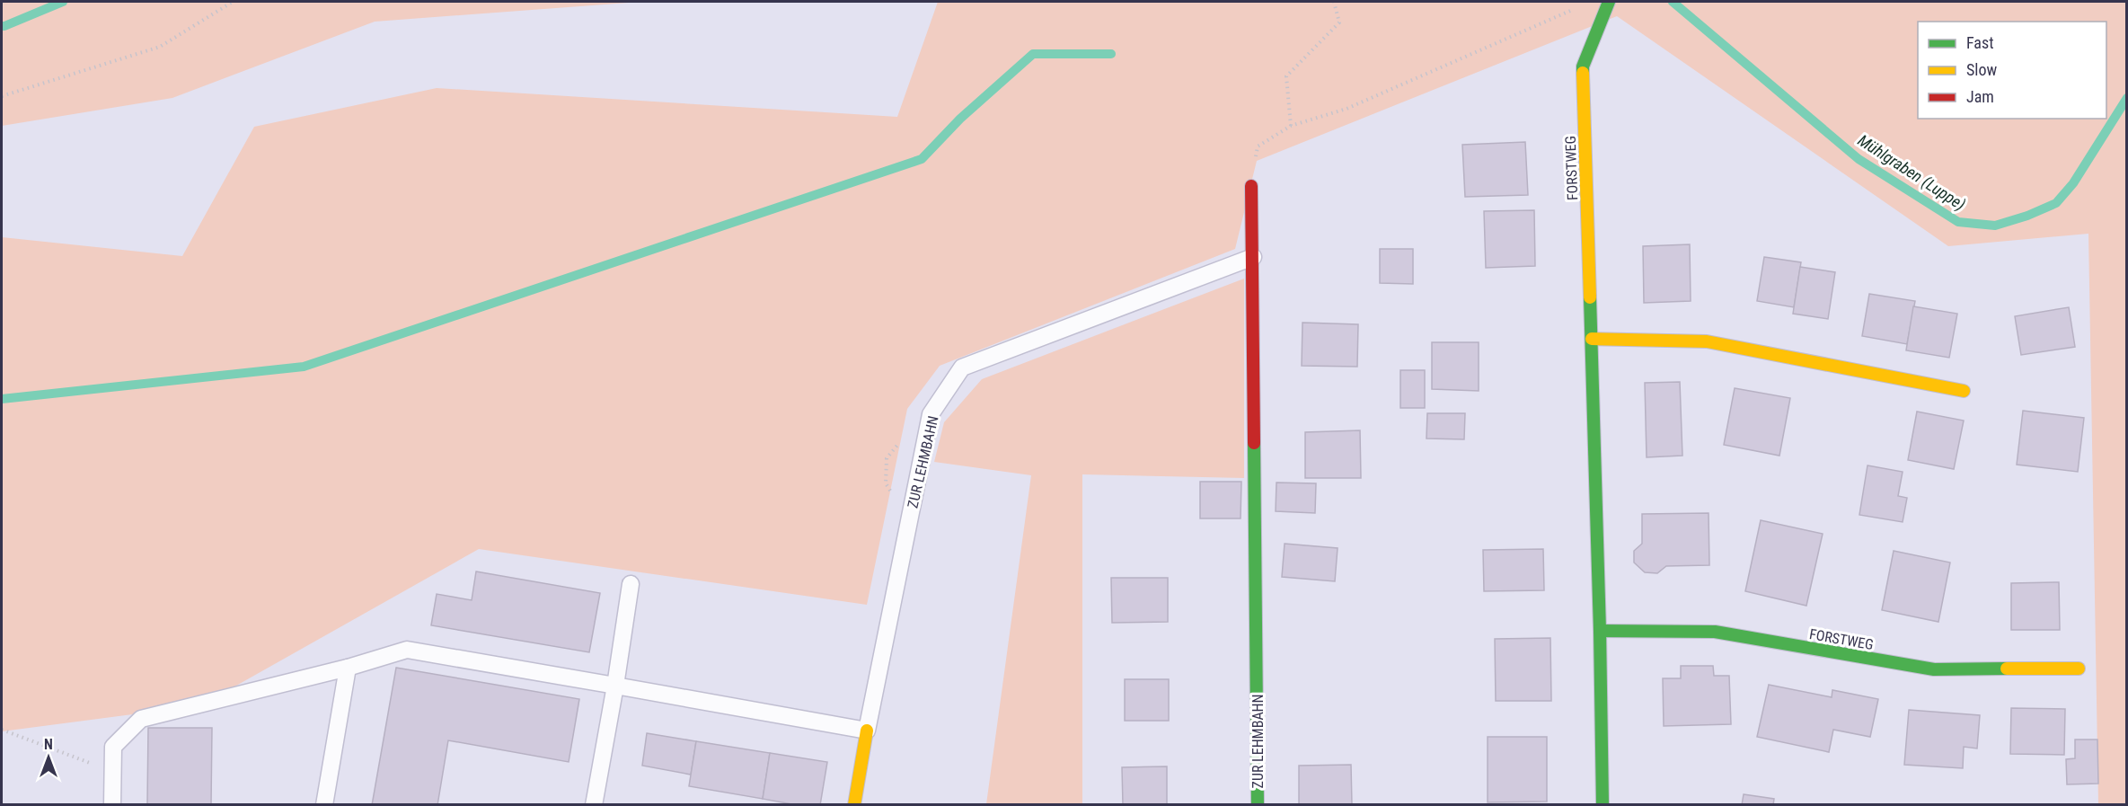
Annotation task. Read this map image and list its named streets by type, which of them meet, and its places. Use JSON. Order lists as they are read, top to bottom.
{
  "streets": {
    "street": ["FORSTWEG", "ZUR LEHMBAHN"]
  },
  "water": ["Mühlgraben (Luppe)"],
  "legend": ["Fast", "Slow", "Jam"],
  "north": "top"
}
